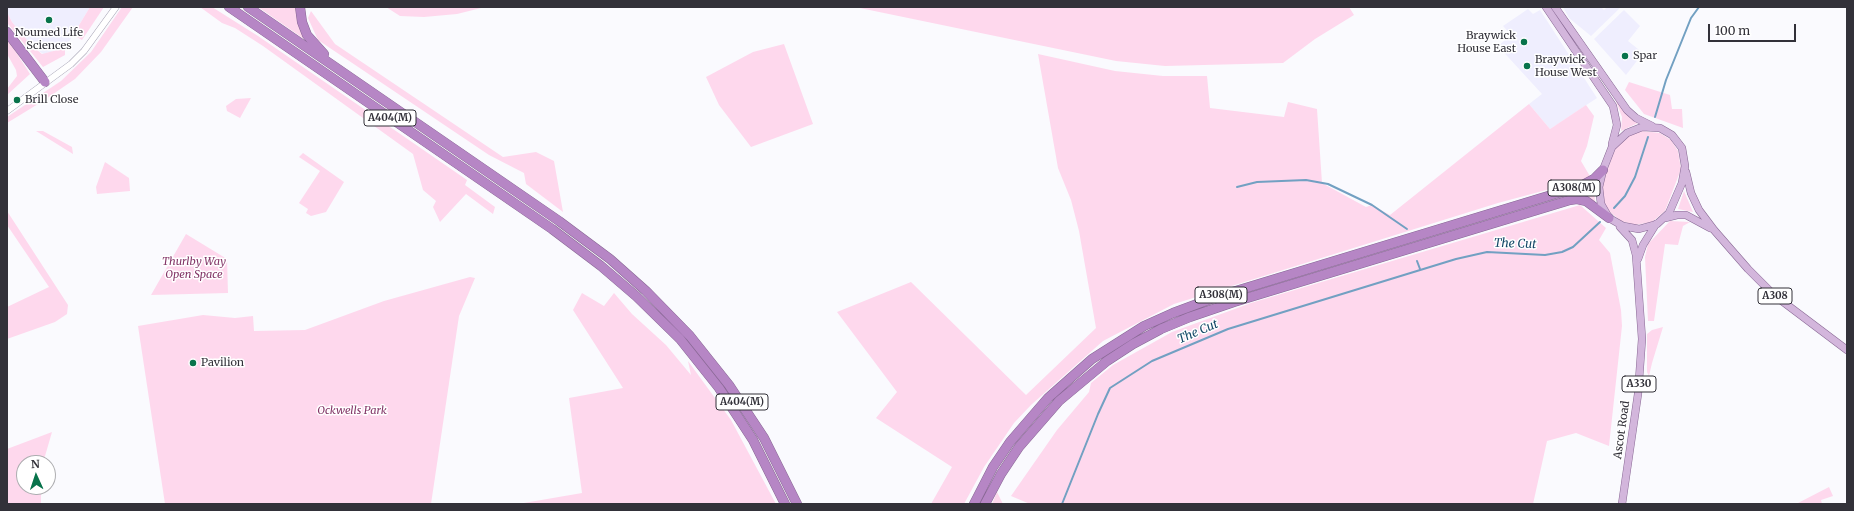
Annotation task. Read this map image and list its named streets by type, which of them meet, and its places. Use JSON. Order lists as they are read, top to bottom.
{
  "streets": {
    "highway": ["A404(M)", "A308(M)"],
    "main road": ["A308", "A330", "Ascot Road"]
  },
  "crossings": [
    ["A308(M)", "A308"],
    ["A308(M)", "Ascot Road"],
    ["A308", "Ascot Road"]
  ],
  "water": ["The Cut"],
  "parks": ["Thurlby Way Open Space", "Ockwells Park"],
  "places": [
    "Noumed Life Sciences",
    "Braywick House East",
    "Spar",
    "Braywick House West",
    "Brill Close",
    "Pavilion"
  ],
  "scale_bar": "100 m",
  "north": "top"
}
